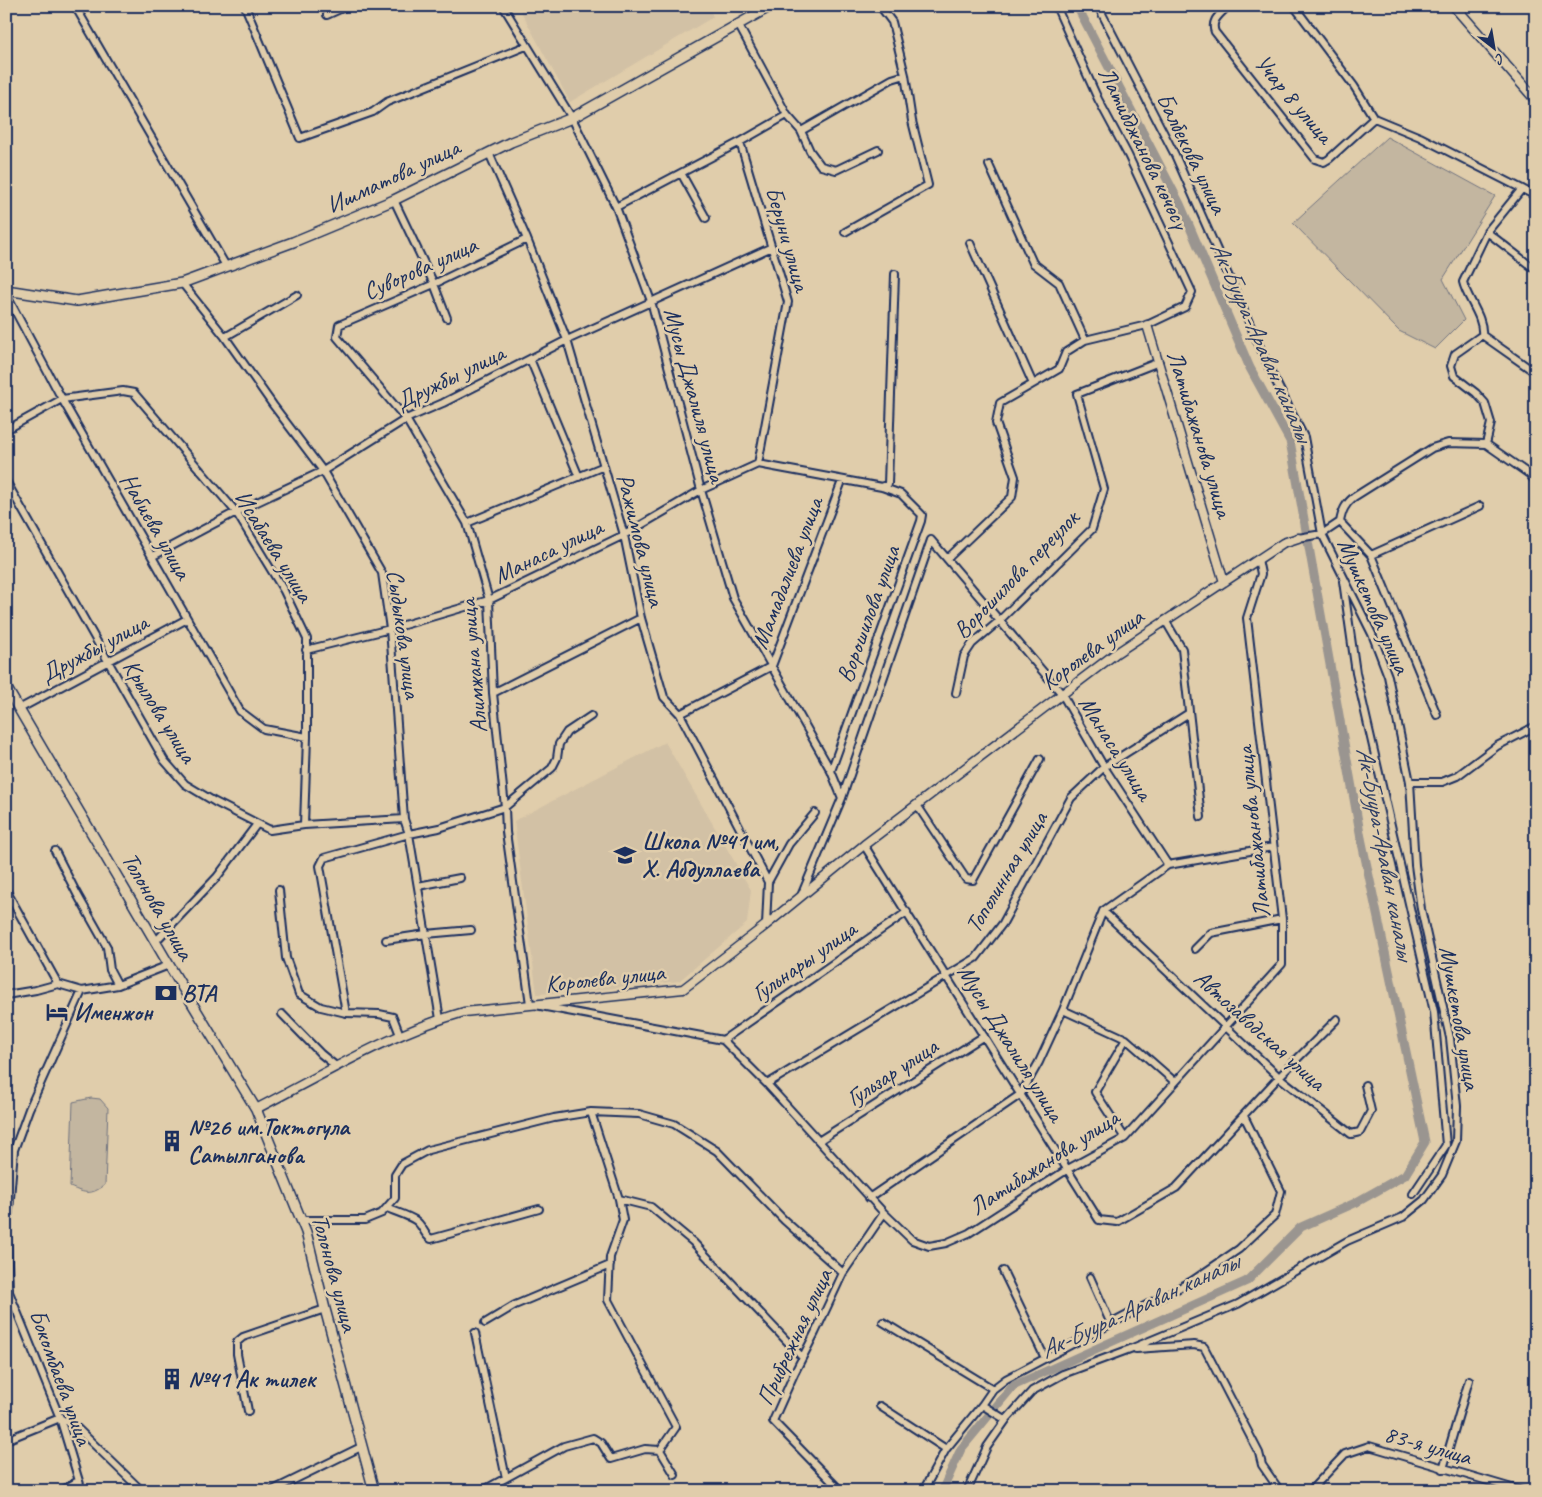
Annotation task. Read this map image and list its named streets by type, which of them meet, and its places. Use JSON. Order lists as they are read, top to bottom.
{
  "streets": {
    "main road": ["Ишматова улица", "Толонова улица"],
    "street": [
      "Учар 8 улица",
      "Латибджанова көчөсү",
      "Балбекова улица",
      "Беруни улица",
      "Суворова улица",
      "Дружбы улица",
      "Мусы Джалиля улица",
      "Латибажанова улица",
      "Набиева улица",
      "Ражимова улица",
      "Исабаева улица",
      "Манаса улица",
      "Мамадалиева улица",
      "Ворошилова переулок",
      "Мушкетова улица",
      "Ворошилова улица",
      "Сыдыкова улица",
      "Королева улица",
      "Алимжана улица",
      "Крылова улица",
      "Тополинная улица",
      "Гульнары улица",
      "Автозаводская улица",
      "Гульзар улица",
      "Прибрежная улица",
      "Бокомбаева улица",
      "83-я улица"
    ]
  },
  "crossings": [
    ["Латибджанова көчөсү", "Латибажанова улица"],
    ["Балбекова улица", "Мушкетова улица"],
    ["Ишматова улица", "Мусы Джалиля улица"],
    ["Ишматова улица", "Набиева улица"],
    ["Ишматова улица", "Ражимова улица"],
    ["Ишматова улица", "Сыдыкова улица"],
    ["Беруни улица", "Дружбы улица"],
    ["Беруни улица", "Манаса улица"],
    ["Суворова улица", "Ражимова улица"],
    ["Суворова улица", "Алимжана улица"],
    ["Дружбы улица", "Мусы Джалиля улица"],
    ["Дружбы улица", "Набиева улица"],
    ["Дружбы улица", "Ражимова улица"],
    ["Дружбы улица", "Исабаева улица"],
    ["Дружбы улица", "Сыдыкова улица"],
    ["Дружбы улица", "Алимжана улица"],
    ["Дружбы улица", "Крылова улица"],
    ["Дружбы улица", "Толонова улица"],
    ["Мусы Джалиля улица", "Латибажанова улица"],
    ["Мусы Джалиля улица", "Манаса улица"],
    ["Мусы Джалиля улица", "Мамадалиева улица"],
    ["Мусы Джалиля улица", "Ворошилова улица"],
    ["Мусы Джалиля улица", "Королева улица"],
    ["Мусы Джалиля улица", "Тополинная улица"],
    ["Мусы Джалиля улица", "Гульнары улица"],
    ["Мусы Джалиля улица", "Автозаводская улица"],
    ["Мусы Джалиля улица", "Гульзар улица"],
    ["Латибажанова улица", "Ворошилова переулок"],
    ["Латибажанова улица", "Королева улица"],
    ["Латибажанова улица", "Тополинная улица"],
    ["Латибажанова улица", "Гульнары улица"],
    ["Латибажанова улица", "Автозаводская улица"],
    ["Латибажанова улица", "Гульзар улица"],
    ["Латибажанова улица", "Прибрежная улица"],
    ["Набиева улица", "Исабаева улица"],
    ["Ражимова улица", "Манаса улица"],
    ["Ражимова улица", "Мамадалиева улица"],
    ["Исабаева улица", "Манаса улица"],
    ["Исабаева улица", "Крылова улица"],
    ["Манаса улица", "Ворошилова переулок"],
    ["Манаса улица", "Ворошилова улица"],
    ["Манаса улица", "Сыдыкова улица"],
    ["Манаса улица", "Королева улица"],
    ["Манаса улица", "Алимжана улица"],
    ["Манаса улица", "Тополинная улица"],
    ["Ворошилова улица", "Королева улица"],
    ["Сыдыкова улица", "Королева улица"],
    ["Сыдыкова улица", "Крылова улица"],
    ["Королева улица", "Алимжана улица"],
    ["Королева улица", "Толонова улица"]
  ],
  "water": ["Ак-Буура-Араван каналы"],
  "places": {
    "school or university": ["Школа №41 им, Х. Абдуллаева"],
    "bank": ["BTA"],
    "hotel": ["Именжон"],
    "building": ["№26 им.Токтогула Сатылганова", "№41 Ак тилек"]
  },
  "north": "bottom right"
}
